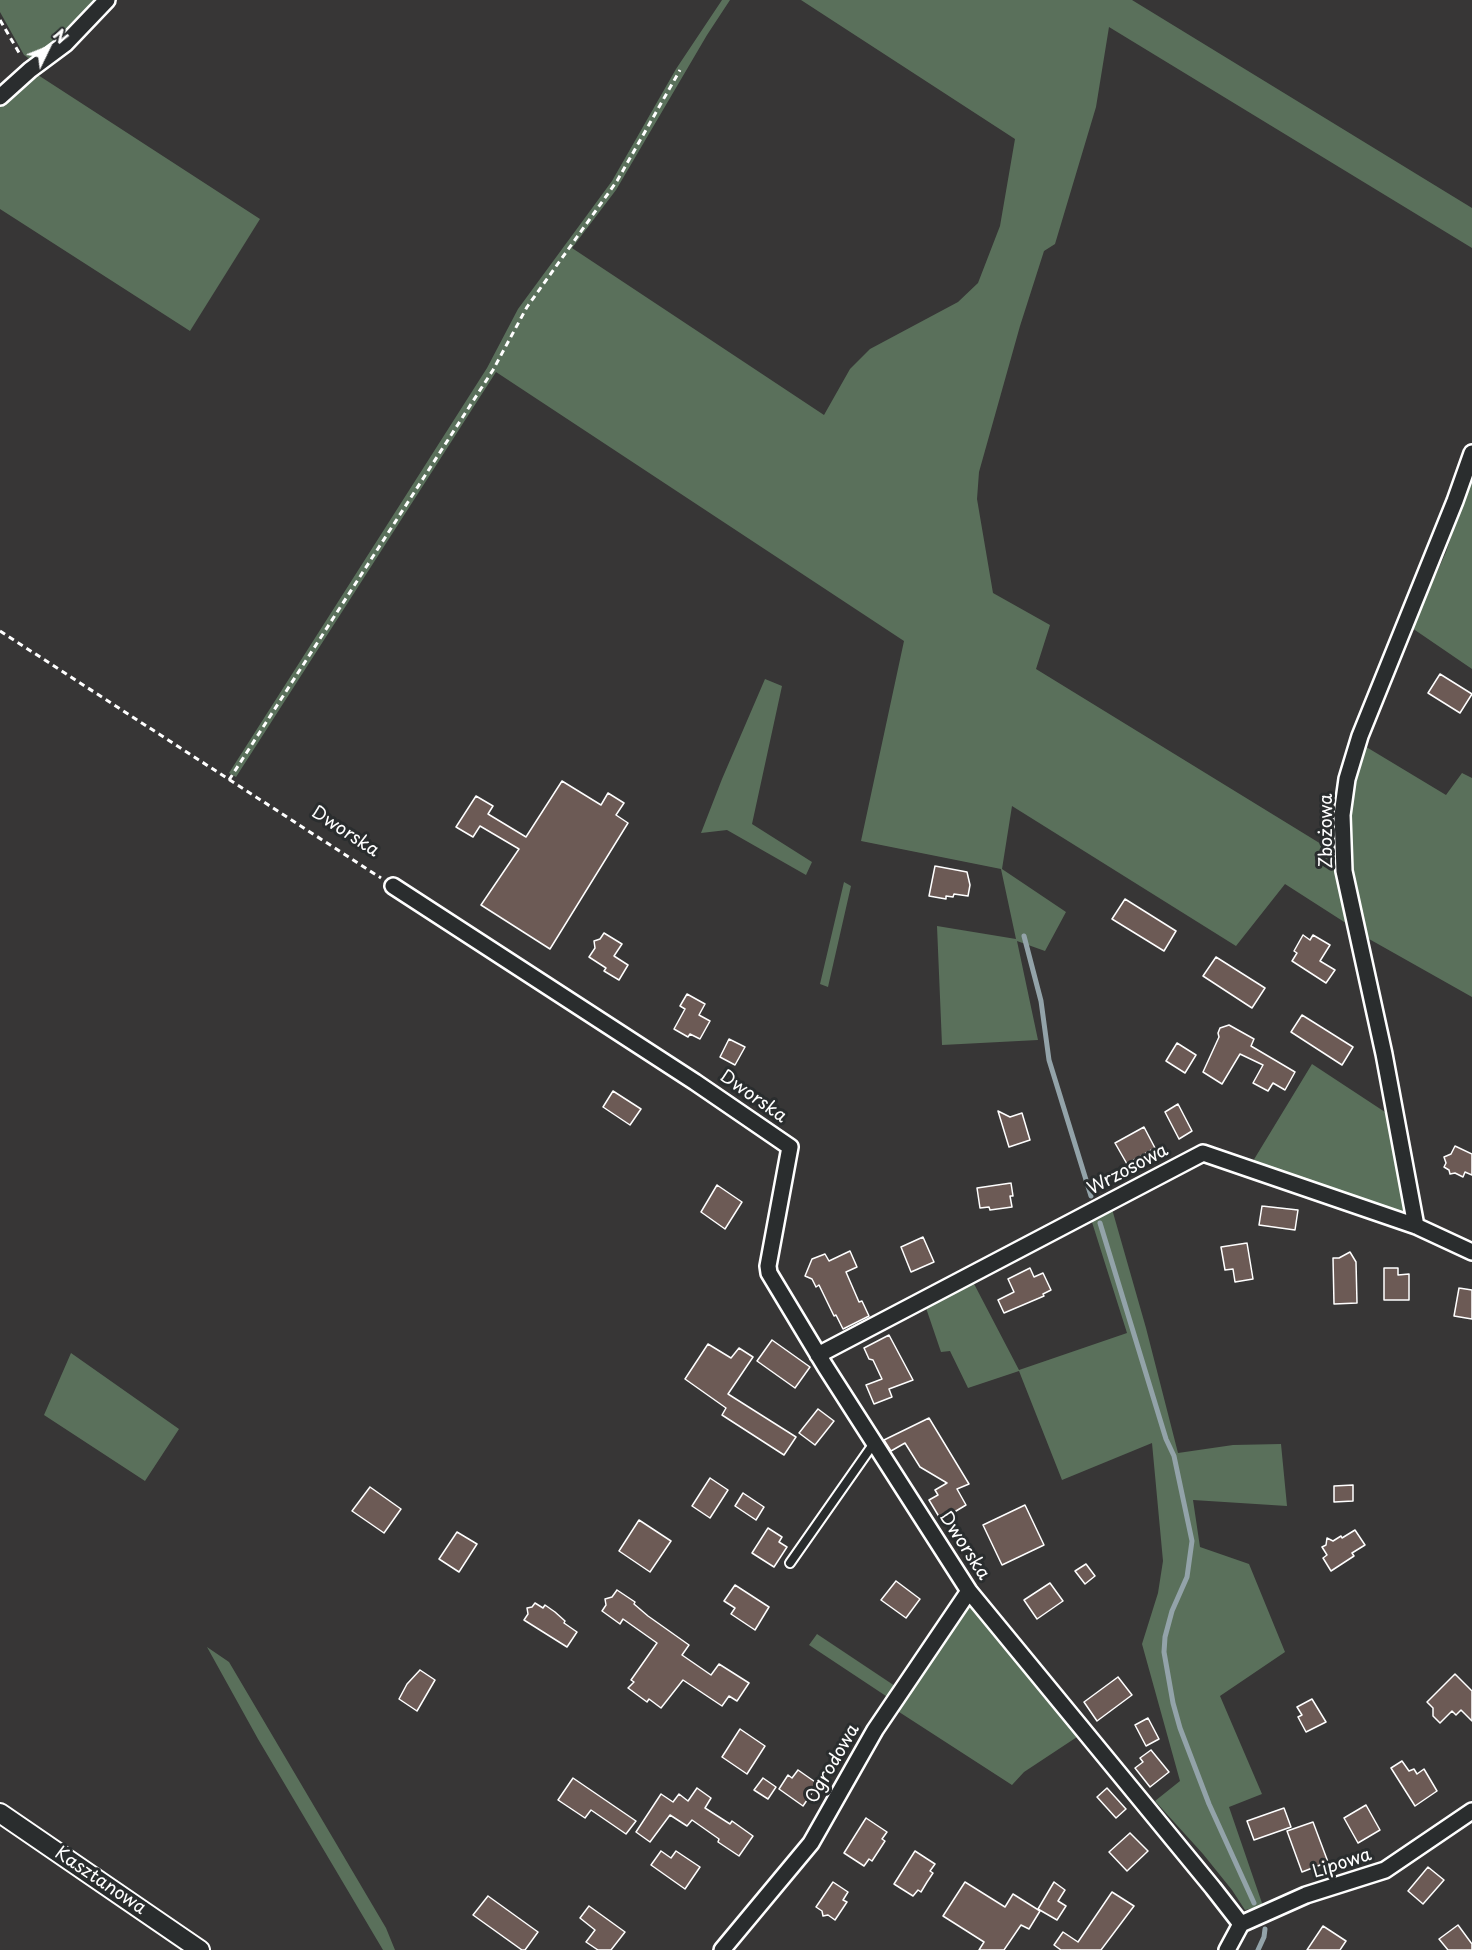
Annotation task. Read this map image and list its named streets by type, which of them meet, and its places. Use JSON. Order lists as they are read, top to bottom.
{
  "streets": {
    "street": [
      "Zbożowa",
      "Dworska",
      "Wrzosowa",
      "Ogrodowa",
      "Lipowa",
      "Kasztanowa"
    ]
  },
  "crossings": [
    ["Zbożowa", "Wrzosowa"],
    ["Dworska", "Wrzosowa"],
    ["Dworska", "Ogrodowa"],
    ["Dworska", "Lipowa"]
  ],
  "north": "top right"
}
